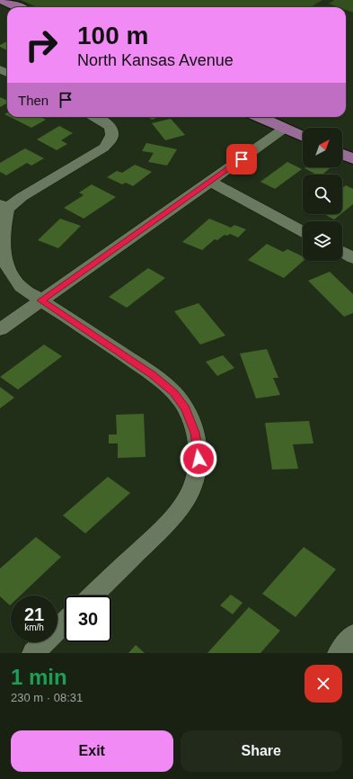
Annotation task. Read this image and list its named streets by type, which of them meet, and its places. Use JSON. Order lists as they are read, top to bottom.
{
  "north": "top right",
  "page": {
    "turn": ["100 m", "North Kansas Avenue"],
    "then": "Then",
    "speed": "21 km/h",
    "limit": "30",
    "heading": ["1 min", "230 m · 08:31"],
    "buttons": ["Exit", "Share"]
  }
}
